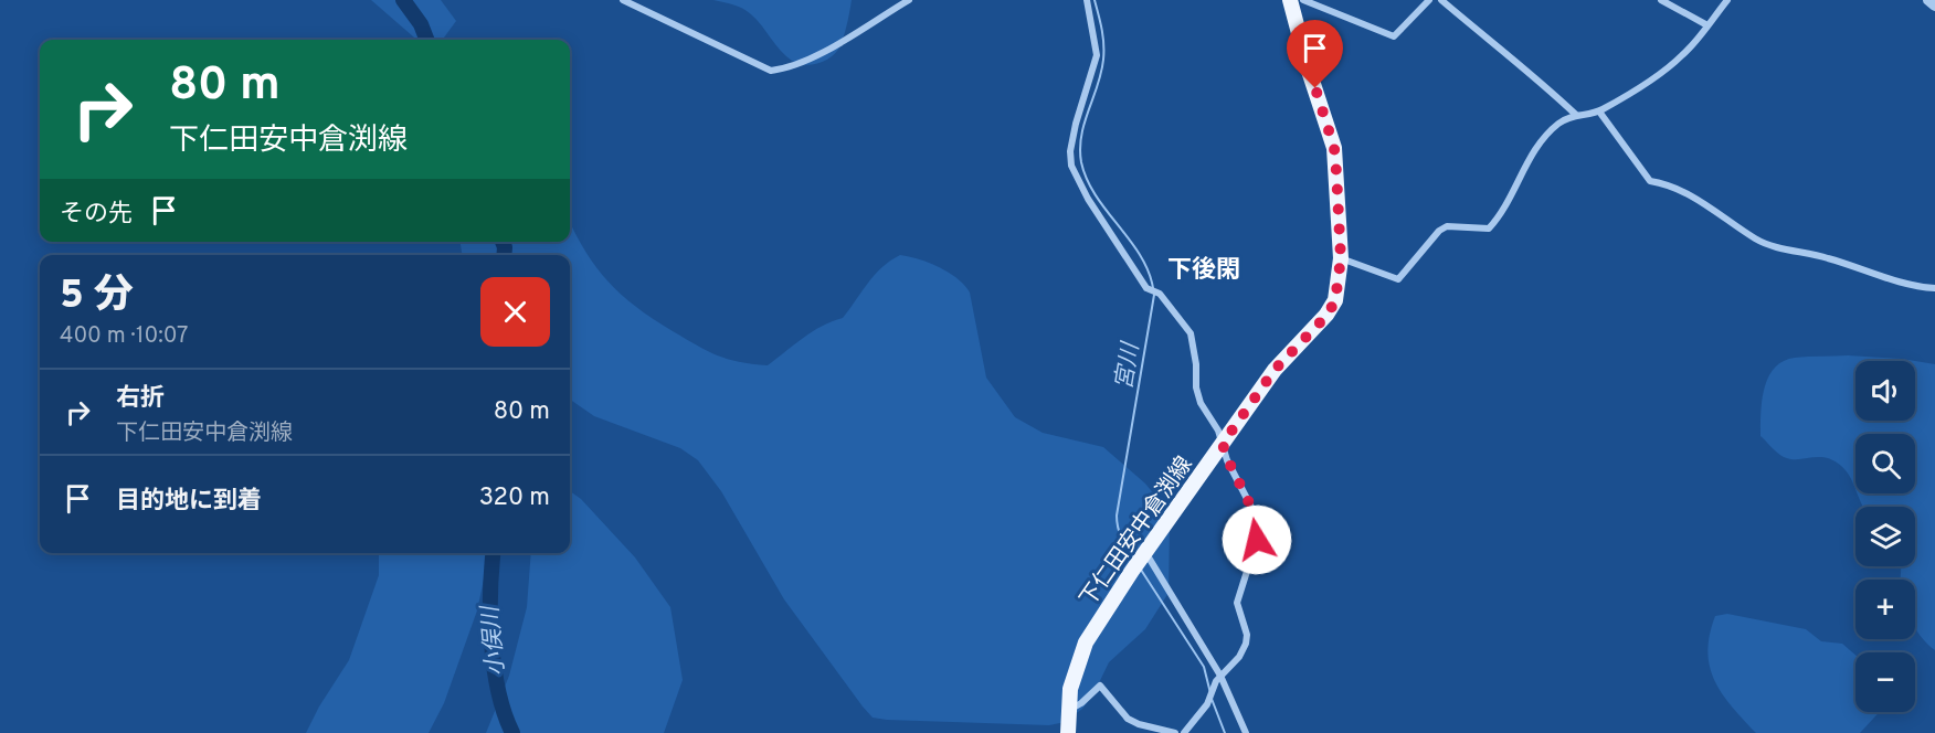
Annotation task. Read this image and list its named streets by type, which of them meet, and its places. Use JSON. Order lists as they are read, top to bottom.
{
  "streets": {
    "main road": ["下仁田安中倉渕線"]
  },
  "districts": ["下後閑"],
  "water": ["宮川", "小俣川"],
  "page": {
    "turn": ["80 m", "下仁田安中倉渕線"],
    "then": "その先",
    "heading": ["5 分", "400 m · 10:07"],
    "map_buttons": ["+", "−"],
    "list": [
      {
        "name": "右折",
        "note": "下仁田安中倉渕線",
        "value": "80 m"
      },
      {
        "name": "目的地に到着",
        "value": "320 m"
      }
    ]
  }
}
